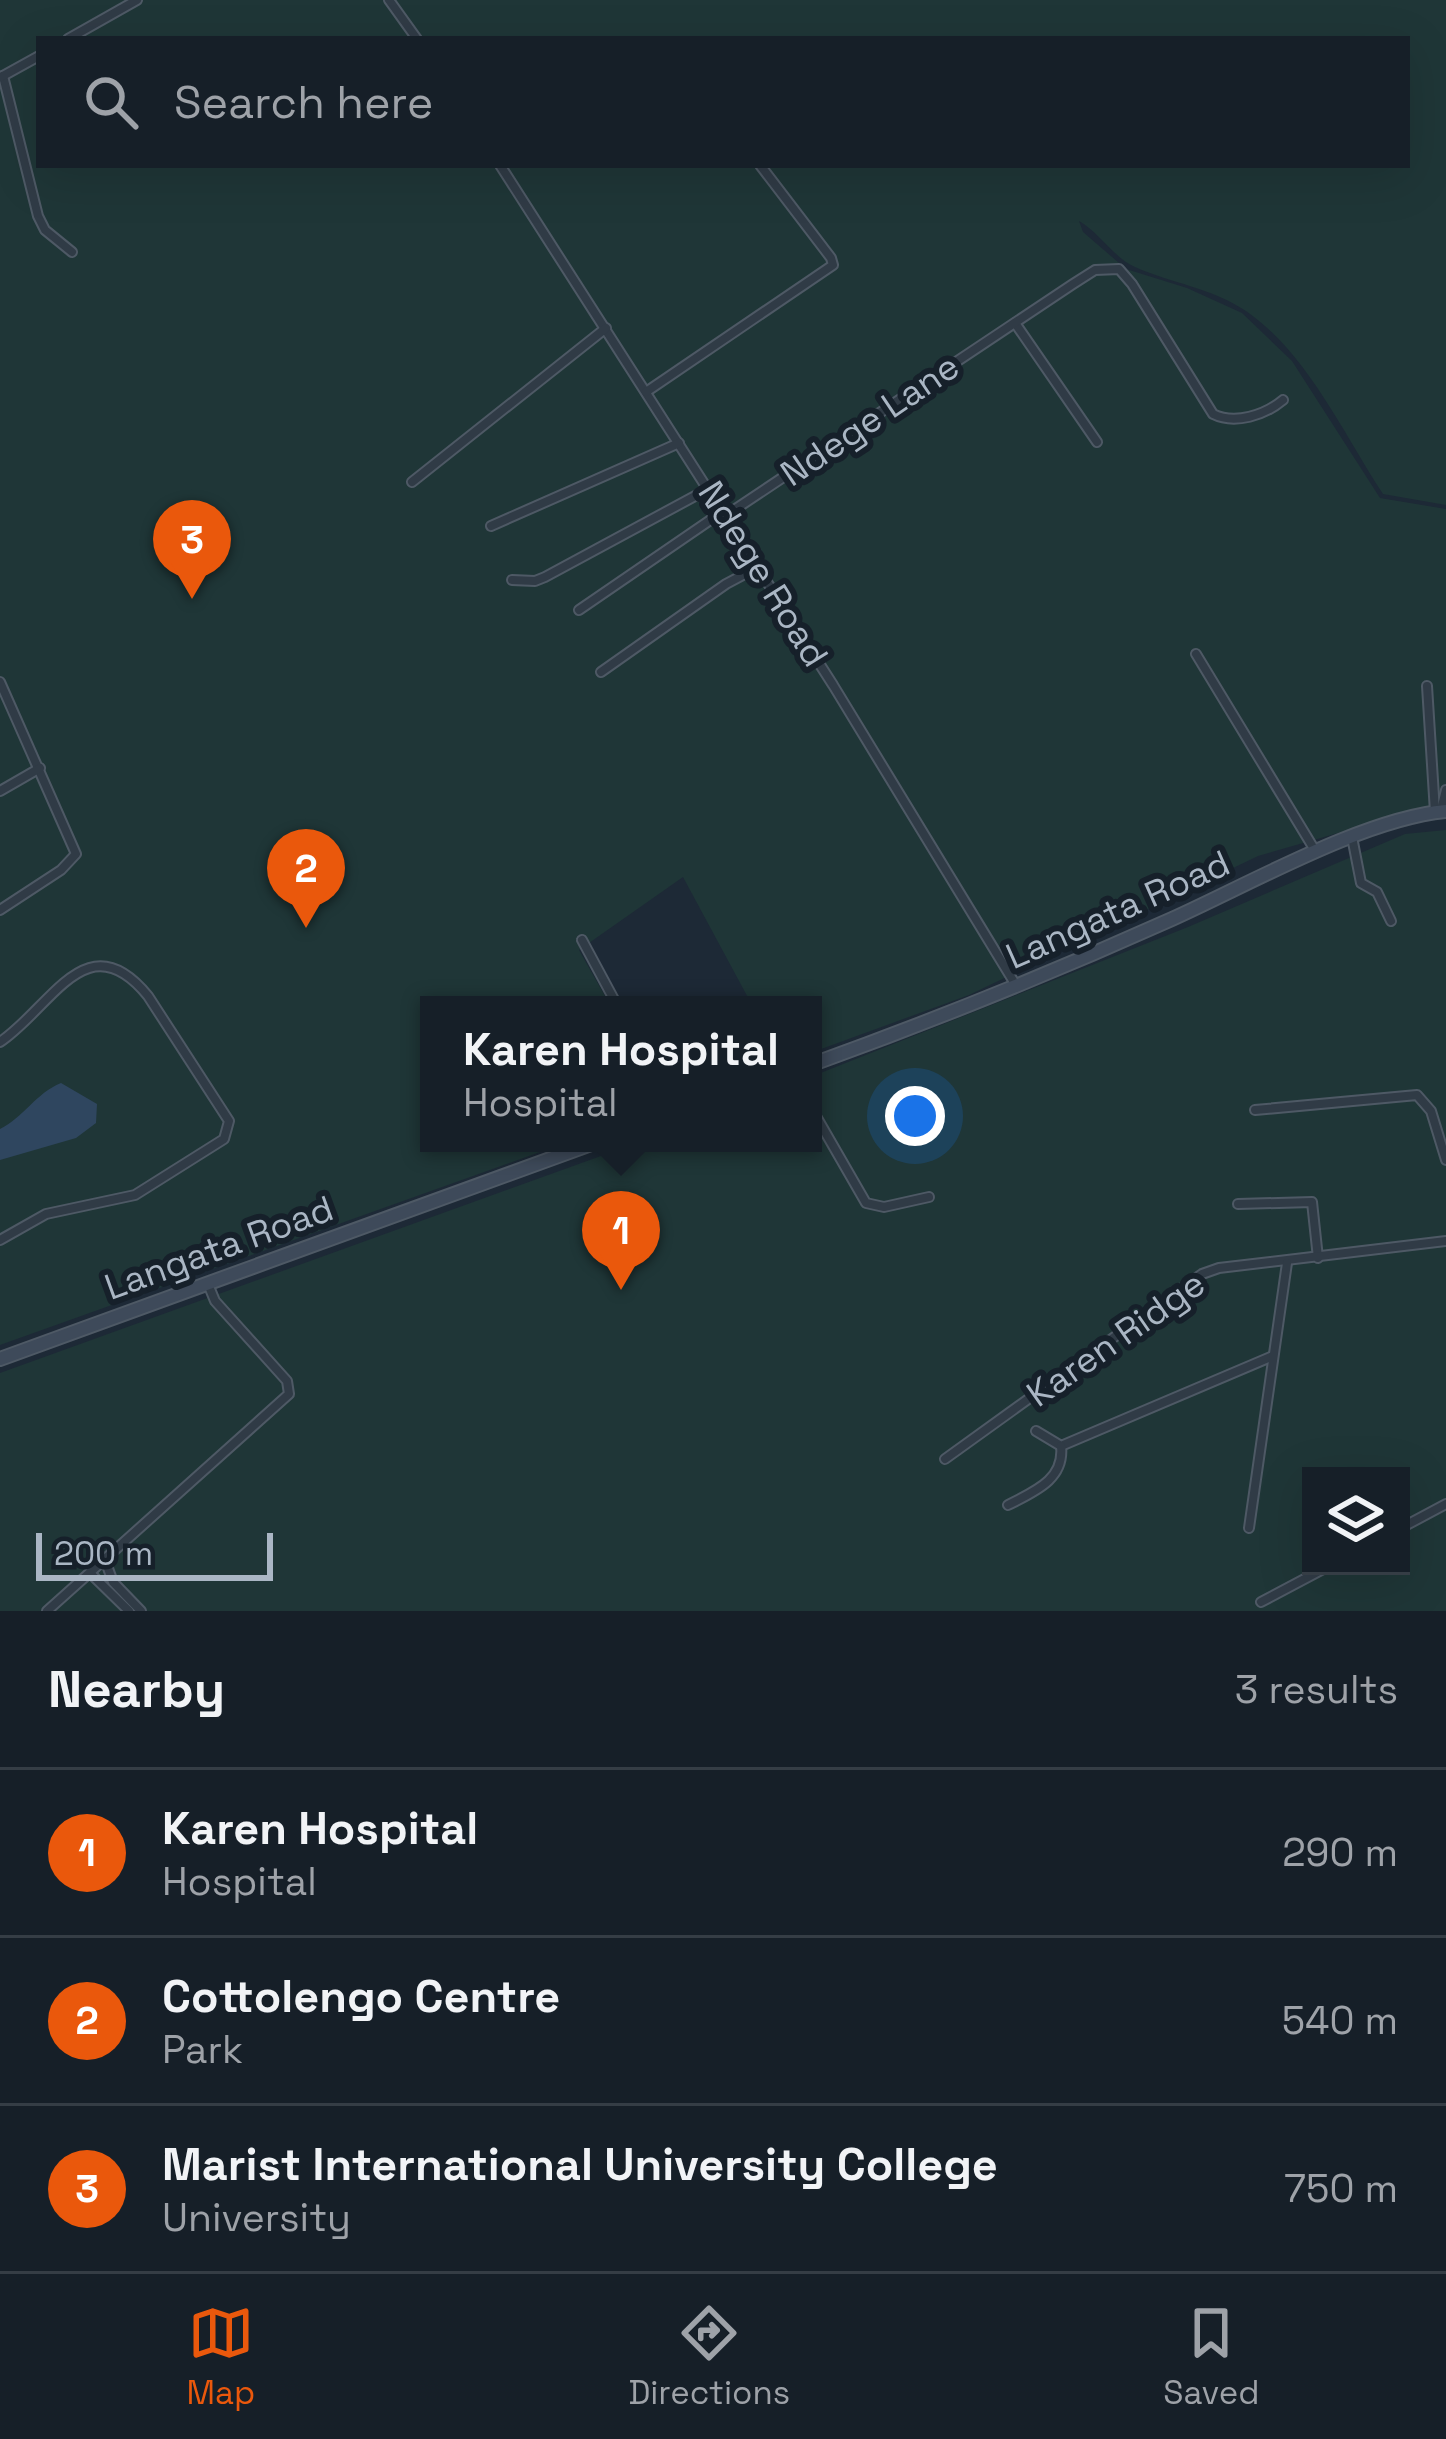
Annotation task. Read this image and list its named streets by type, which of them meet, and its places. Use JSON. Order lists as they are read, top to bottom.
{
  "streets": {
    "main road": ["Langata Road"],
    "street": ["Ndege Lane", "Ndege Road", "Karen Ridge"]
  },
  "crossings": [
    ["Ndege Lane", "Ndege Road"],
    ["Ndege Road", "Langata Road"]
  ],
  "scale_bar": "200 m",
  "page": {
    "search": "Search here",
    "pins": ["3", "2", "1"],
    "popup": ["Karen Hospital", "Hospital"],
    "scale": "200 m",
    "heading": ["Nearby", "3 results"],
    "list": [
      {
        "mark": "1",
        "name": "Karen Hospital",
        "note": "Hospital",
        "value": "290 m"
      },
      {
        "mark": "2",
        "name": "Cottolengo Centre",
        "note": "Park",
        "value": "540 m"
      },
      {
        "mark": "3",
        "name": "Marist International University College",
        "note": "University",
        "value": "750 m"
      }
    ],
    "nav": ["Map", "Directions", "Saved"]
  }
}
